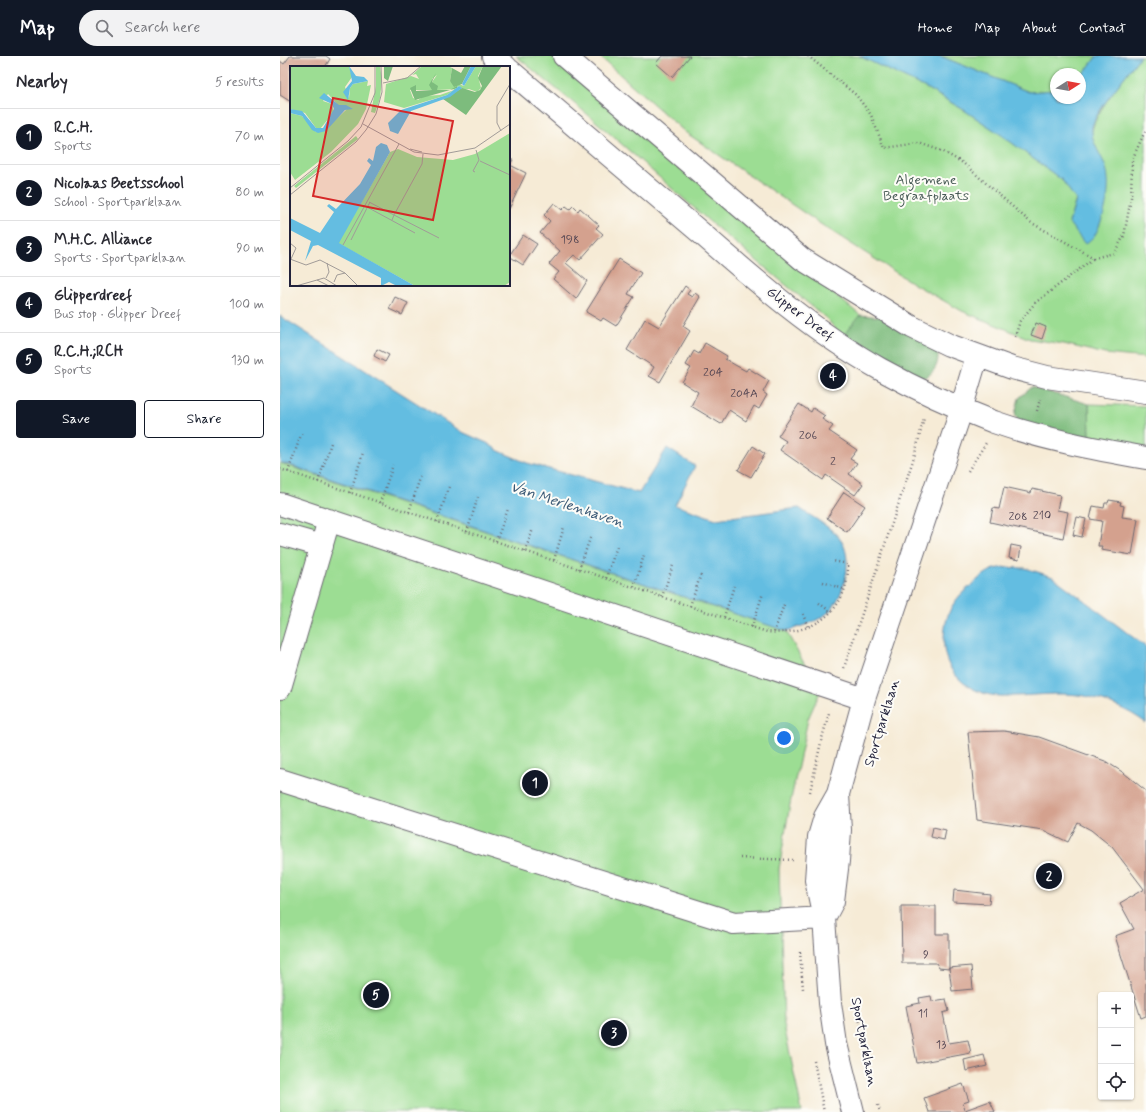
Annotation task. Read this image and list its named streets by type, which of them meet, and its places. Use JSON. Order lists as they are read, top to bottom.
{
  "streets": {
    "street": ["Glipper Dreef", "Sportparklaan"]
  },
  "crossings": [
    ["Glipper Dreef", "Sportparklaan"]
  ],
  "water": ["Van Merlenhaven"],
  "parks": ["Algemene Begraafplaats"],
  "house_numbers": [
    "198",
    "204",
    "204A",
    "206",
    "2",
    "210",
    "208",
    "9",
    "11",
    "13"
  ],
  "north": "right",
  "page": {
    "header": "Map",
    "search": "Search here",
    "nav": [
      "Home",
      "Map",
      "About",
      "Contact"
    ],
    "heading": ["Nearby", "5 results"],
    "list": [
      {
        "mark": "1",
        "name": "R.C.H.",
        "note": "Sports",
        "value": "70 m"
      },
      {
        "mark": "2",
        "name": "Nicolaas Beetsschool",
        "note": "School · Sportparklaan",
        "value": "80 m"
      },
      {
        "mark": "3",
        "name": "M.H.C. Alliance",
        "note": "Sports · Sportparklaan",
        "value": "90 m"
      },
      {
        "mark": "4",
        "name": "Glipperdreef",
        "note": "Bus stop · Glipper Dreef",
        "value": "100 m"
      },
      {
        "mark": "5",
        "name": "R.C.H.;RCH",
        "note": "Sports",
        "value": "130 m"
      }
    ],
    "pins": [
      "4",
      "1",
      "2",
      "5",
      "3"
    ],
    "buttons": ["Save", "Share"],
    "map_buttons": ["+", "−"]
  }
}
